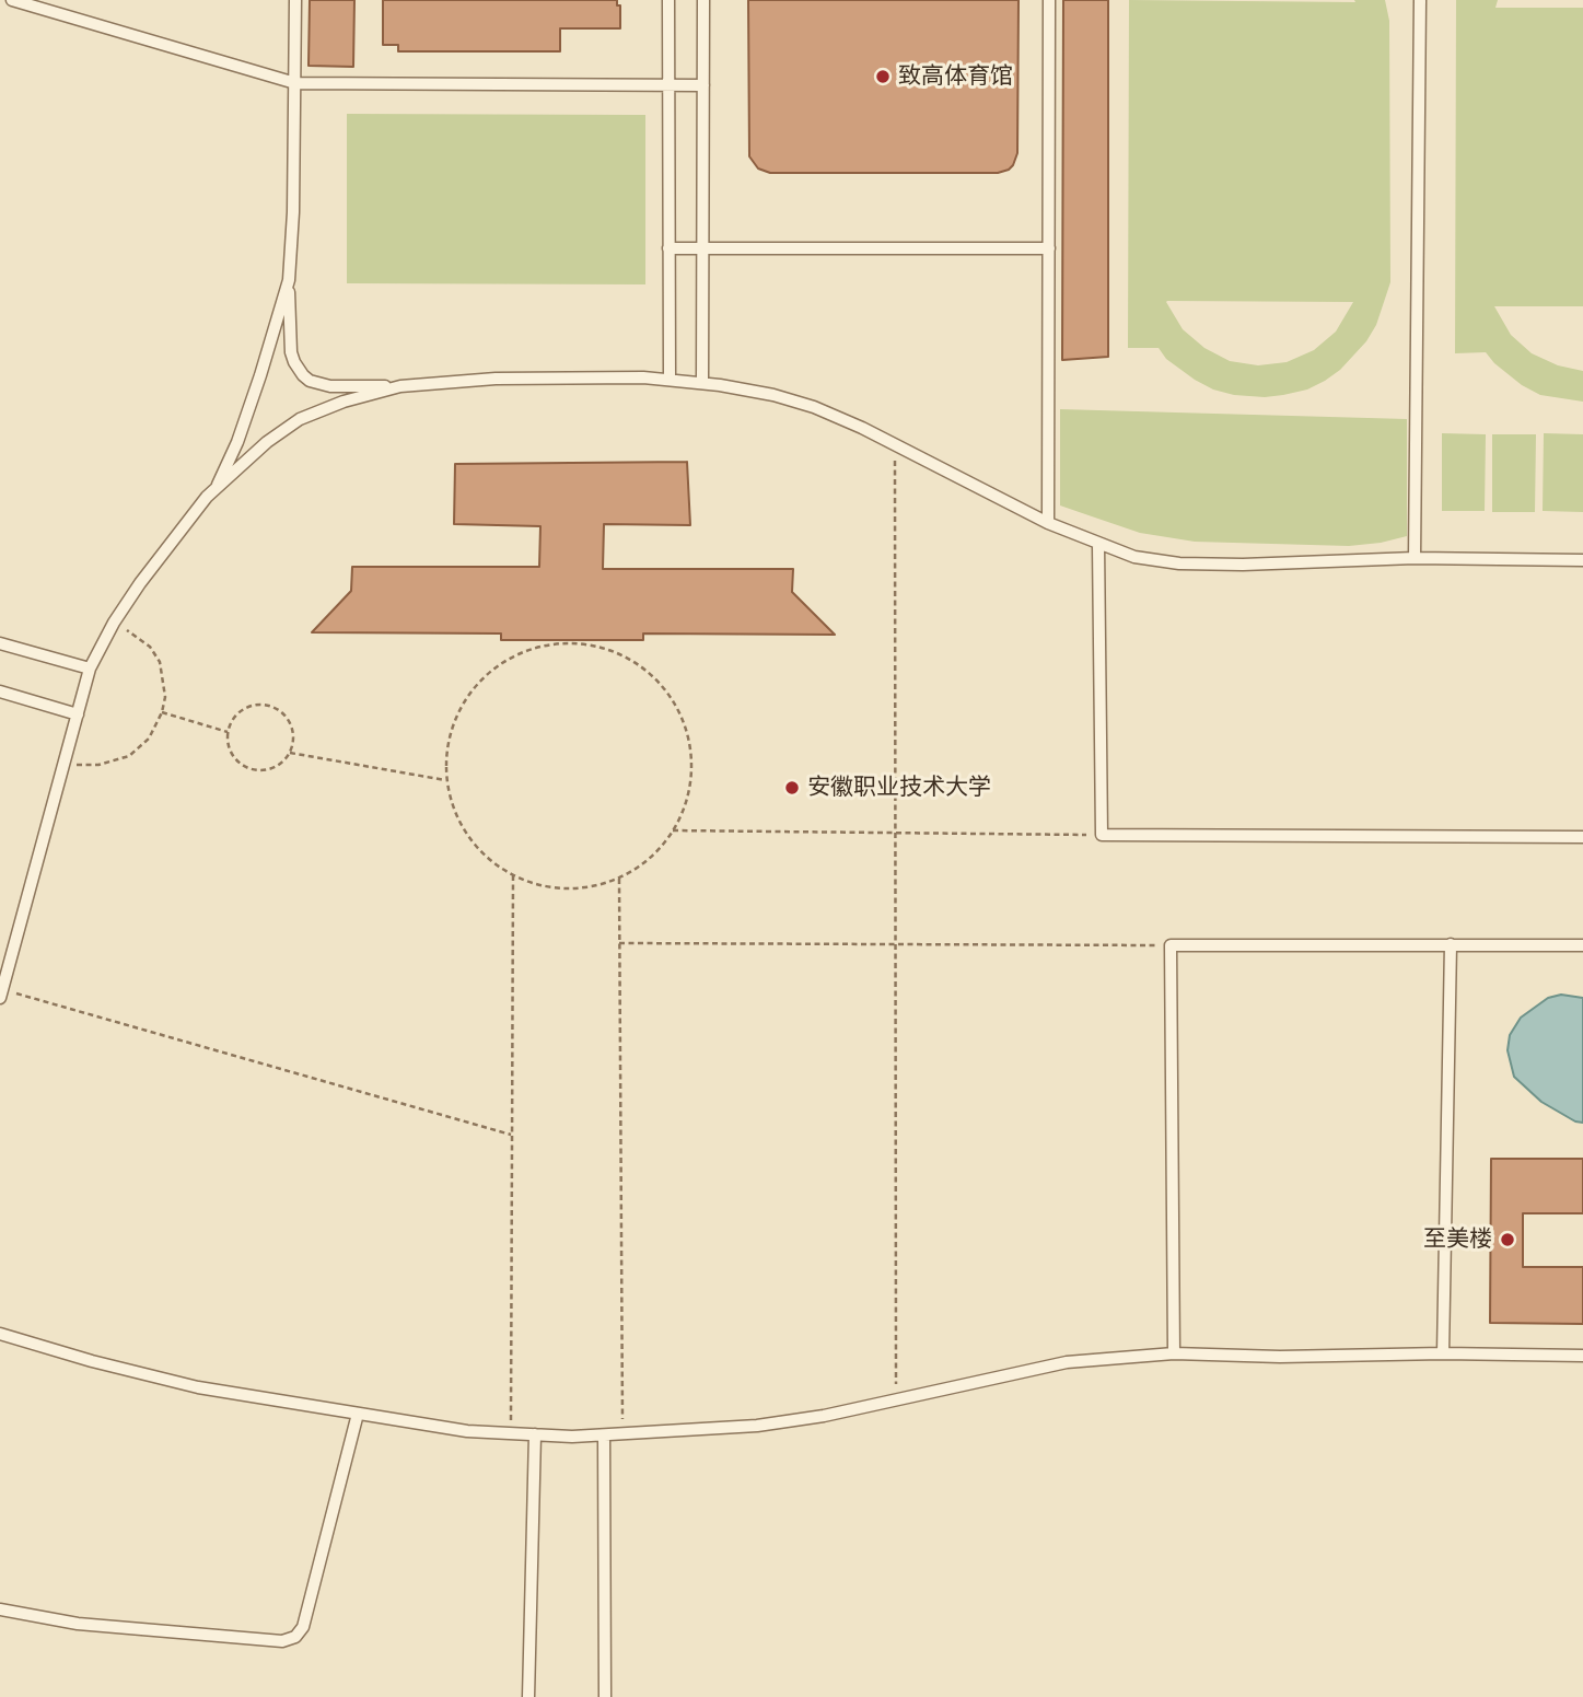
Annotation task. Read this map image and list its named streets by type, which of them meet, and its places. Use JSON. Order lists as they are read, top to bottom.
{
  "places": ["致高体育馆", "安徽职业技术大学", "至美楼"]
}
